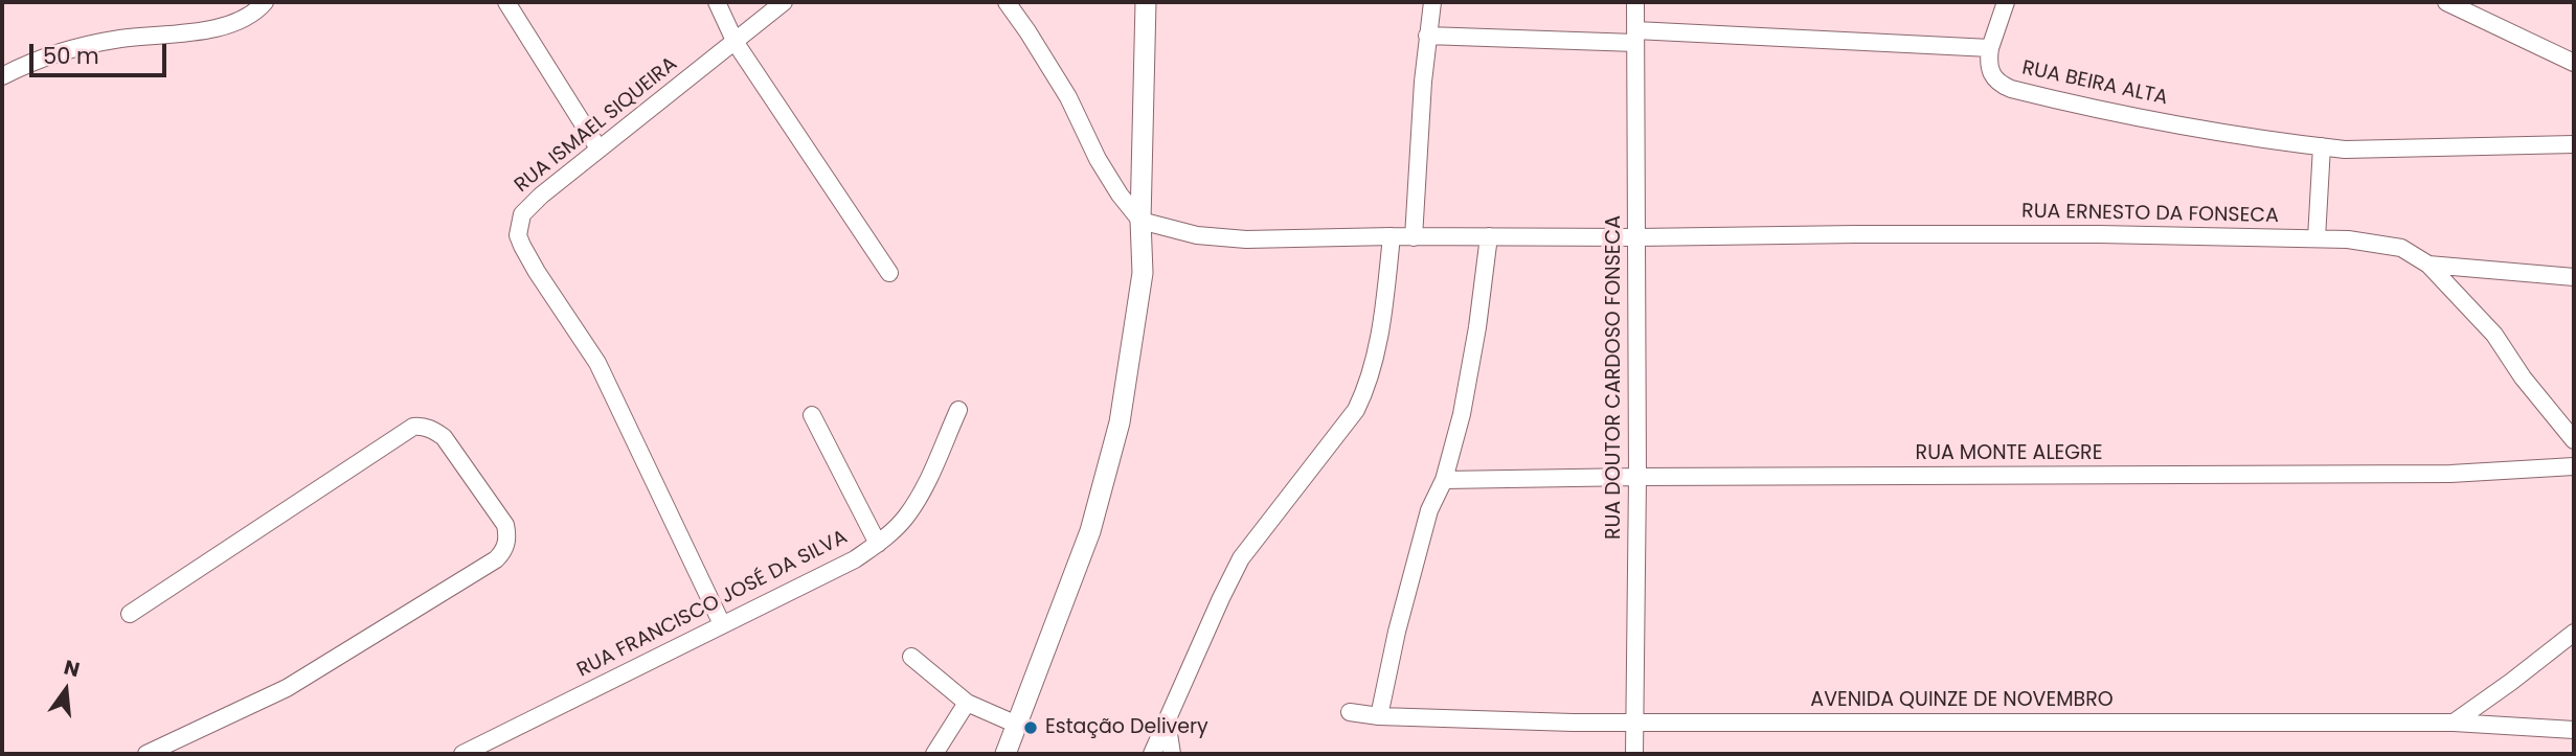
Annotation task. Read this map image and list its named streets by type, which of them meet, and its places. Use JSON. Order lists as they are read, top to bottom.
{
  "streets": {
    "street": [
      "RUA BEIRA ALTA",
      "RUA ISMAEL SIQUEIRA",
      "RUA ERNESTO DA FONSECA",
      "RUA DOUTOR CARDOSO FONSECA",
      "RUA MONTE ALEGRE",
      "RUA FRANCISCO JOSÉ DA SILVA",
      "AVENIDA QUINZE DE NOVEMBRO"
    ]
  },
  "crossings": [
    ["RUA ISMAEL SIQUEIRA", "RUA FRANCISCO JOSÉ DA SILVA"],
    ["RUA ERNESTO DA FONSECA", "RUA DOUTOR CARDOSO FONSECA"],
    ["RUA DOUTOR CARDOSO FONSECA", "RUA MONTE ALEGRE"],
    ["RUA DOUTOR CARDOSO FONSECA", "AVENIDA QUINZE DE NOVEMBRO"]
  ],
  "places": ["Estação Delivery"],
  "scale_bar": "50 m",
  "north": "top"
}
